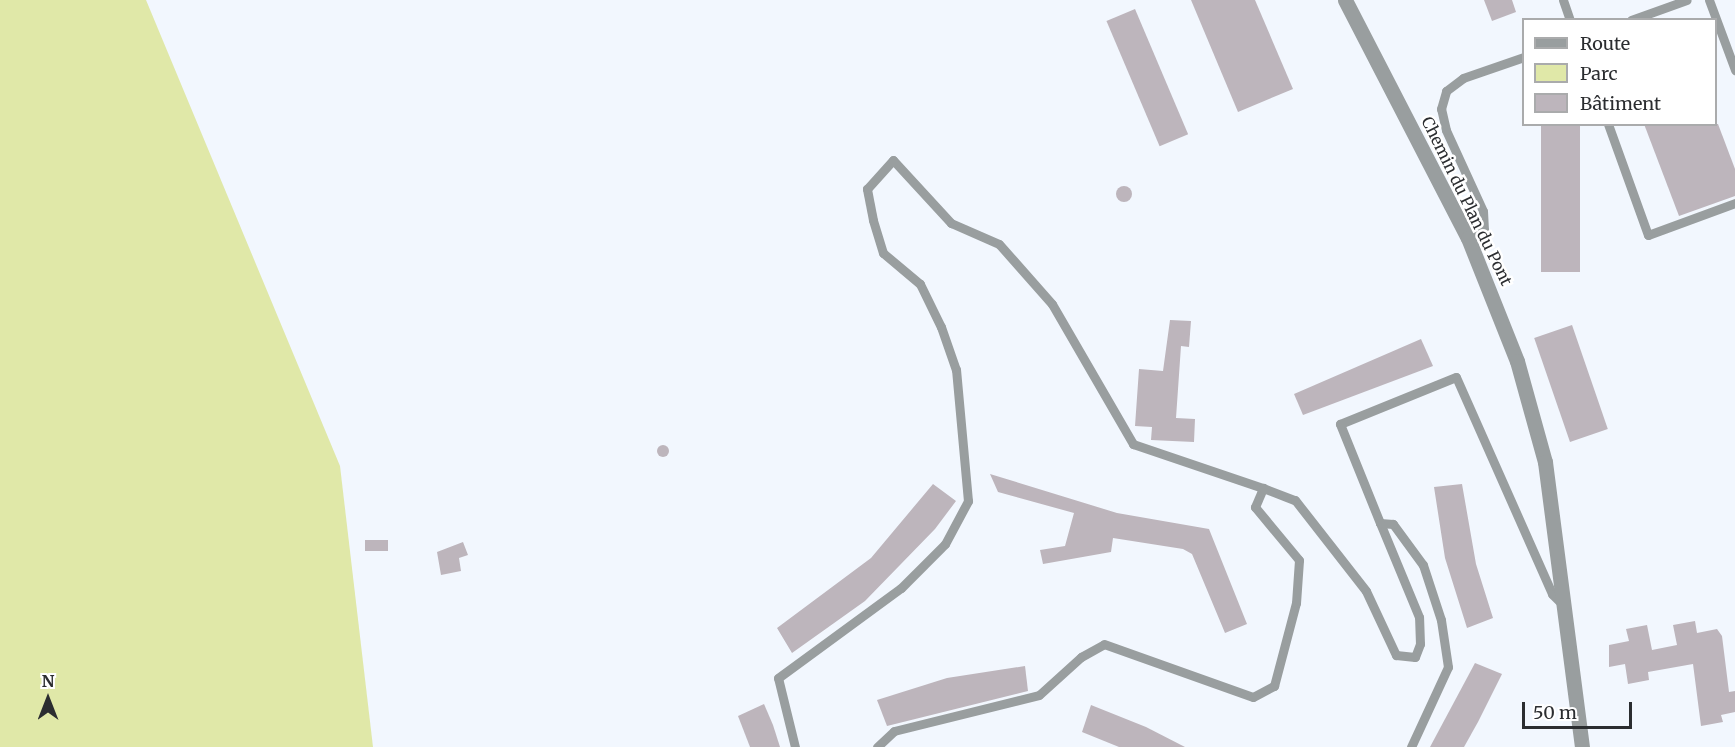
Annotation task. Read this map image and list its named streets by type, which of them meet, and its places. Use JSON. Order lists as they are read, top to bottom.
{
  "streets": {
    "street": ["Chemin du Plan du Pont"]
  },
  "legend": ["Route", "Parc", "Bâtiment"],
  "scale_bar": "50 m",
  "north": "top"
}
